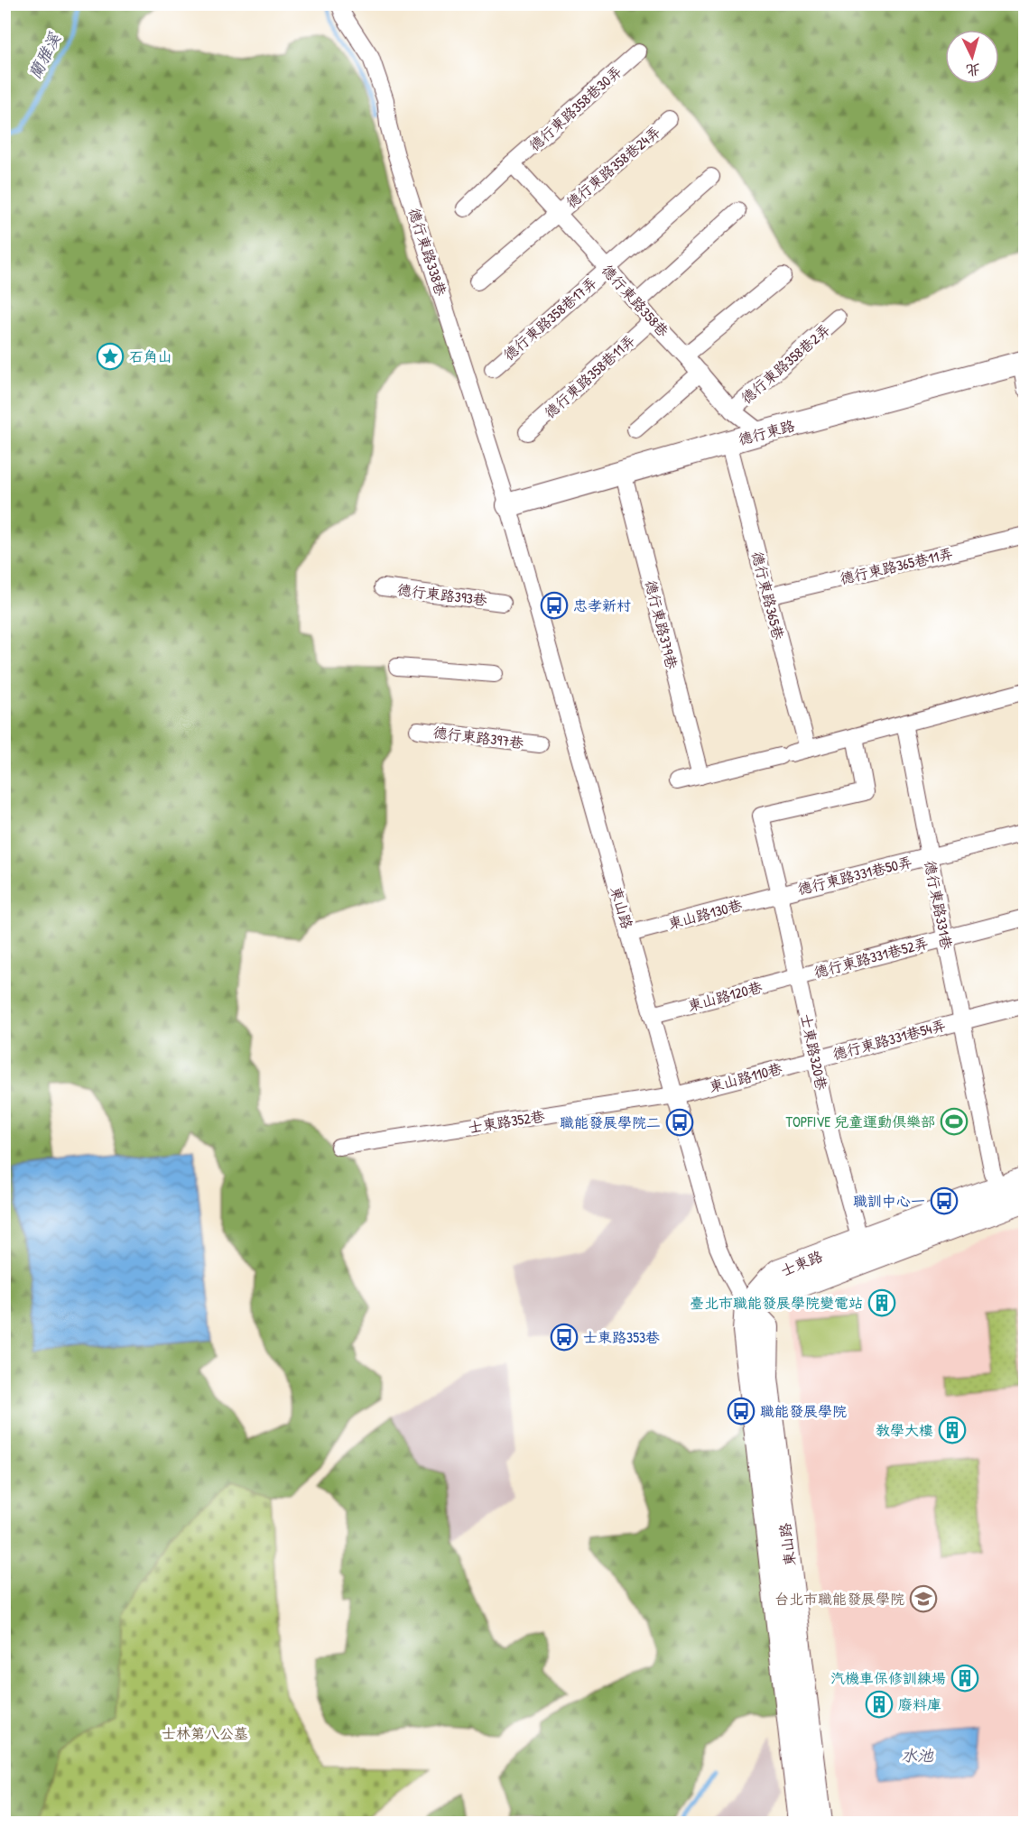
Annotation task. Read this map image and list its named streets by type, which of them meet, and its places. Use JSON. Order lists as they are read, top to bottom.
{
  "streets": {
    "street": [
      "德行東路358巷30弄",
      "德行東路358巷24弄",
      "德行東路338巷",
      "德行東路358巷",
      "德行東路358巷17弄",
      "德行東路358巷2弄",
      "德行東路358巷11弄",
      "德行東路",
      "德行東路365巷11弄",
      "德行東路393巷",
      "德行東路365巷",
      "德行東路379巷",
      "德行東路397巷",
      "德行東路331巷50弄",
      "德行東路331巷",
      "東山路",
      "東山路130巷",
      "德行東路331巷52弄",
      "東山路120巷",
      "德行東路331巷54弄",
      "士東路320巷",
      "東山路110巷",
      "士東路352巷",
      "士東路"
    ]
  },
  "crossings": [
    ["德行東路358巷30弄", "德行東路358巷"],
    ["德行東路358巷24弄", "德行東路358巷"],
    ["德行東路338巷", "德行東路"],
    ["德行東路338巷", "東山路"],
    ["德行東路358巷", "德行東路358巷17弄"],
    ["德行東路358巷", "德行東路358巷2弄"],
    ["德行東路358巷", "德行東路358巷11弄"],
    ["德行東路358巷", "德行東路"],
    ["德行東路", "德行東路365巷"],
    ["德行東路", "德行東路379巷"],
    ["德行東路", "東山路"],
    ["德行東路365巷11弄", "德行東路365巷"],
    ["德行東路331巷50弄", "德行東路331巷"],
    ["德行東路331巷50弄", "東山路130巷"],
    ["德行東路331巷50弄", "士東路320巷"],
    ["德行東路331巷", "德行東路331巷52弄"],
    ["德行東路331巷", "德行東路331巷54弄"],
    ["德行東路331巷", "士東路"],
    ["東山路", "東山路130巷"],
    ["東山路", "東山路120巷"],
    ["東山路", "東山路110巷"],
    ["東山路", "士東路352巷"],
    ["東山路", "士東路"],
    ["東山路130巷", "士東路320巷"],
    ["德行東路331巷52弄", "東山路120巷"],
    ["德行東路331巷52弄", "士東路320巷"],
    ["東山路120巷", "士東路320巷"],
    ["德行東路331巷54弄", "士東路320巷"],
    ["德行東路331巷54弄", "東山路110巷"],
    ["士東路320巷", "東山路110巷"],
    ["士東路320巷", "士東路"],
    ["東山路110巷", "士東路352巷"]
  ],
  "water": ["蘭雅溪", "水池"],
  "parks": ["士林第八公墓"],
  "places": {
    "place": ["石角山"],
    "bus stop": [
      "忠孝新村",
      "職能發展學院二",
      "職訓中心一",
      "士東路353巷",
      "職能發展學院"
    ],
    "sports": ["TOPFIVE 兒童運動俱樂部"],
    "building": [
      "臺北市職能發展學院變電站",
      "教學大樓",
      "汽機車保修訓練場",
      "廢料庫"
    ],
    "school or university": ["台北市職能發展學院"]
  },
  "north": "bottom"
}
